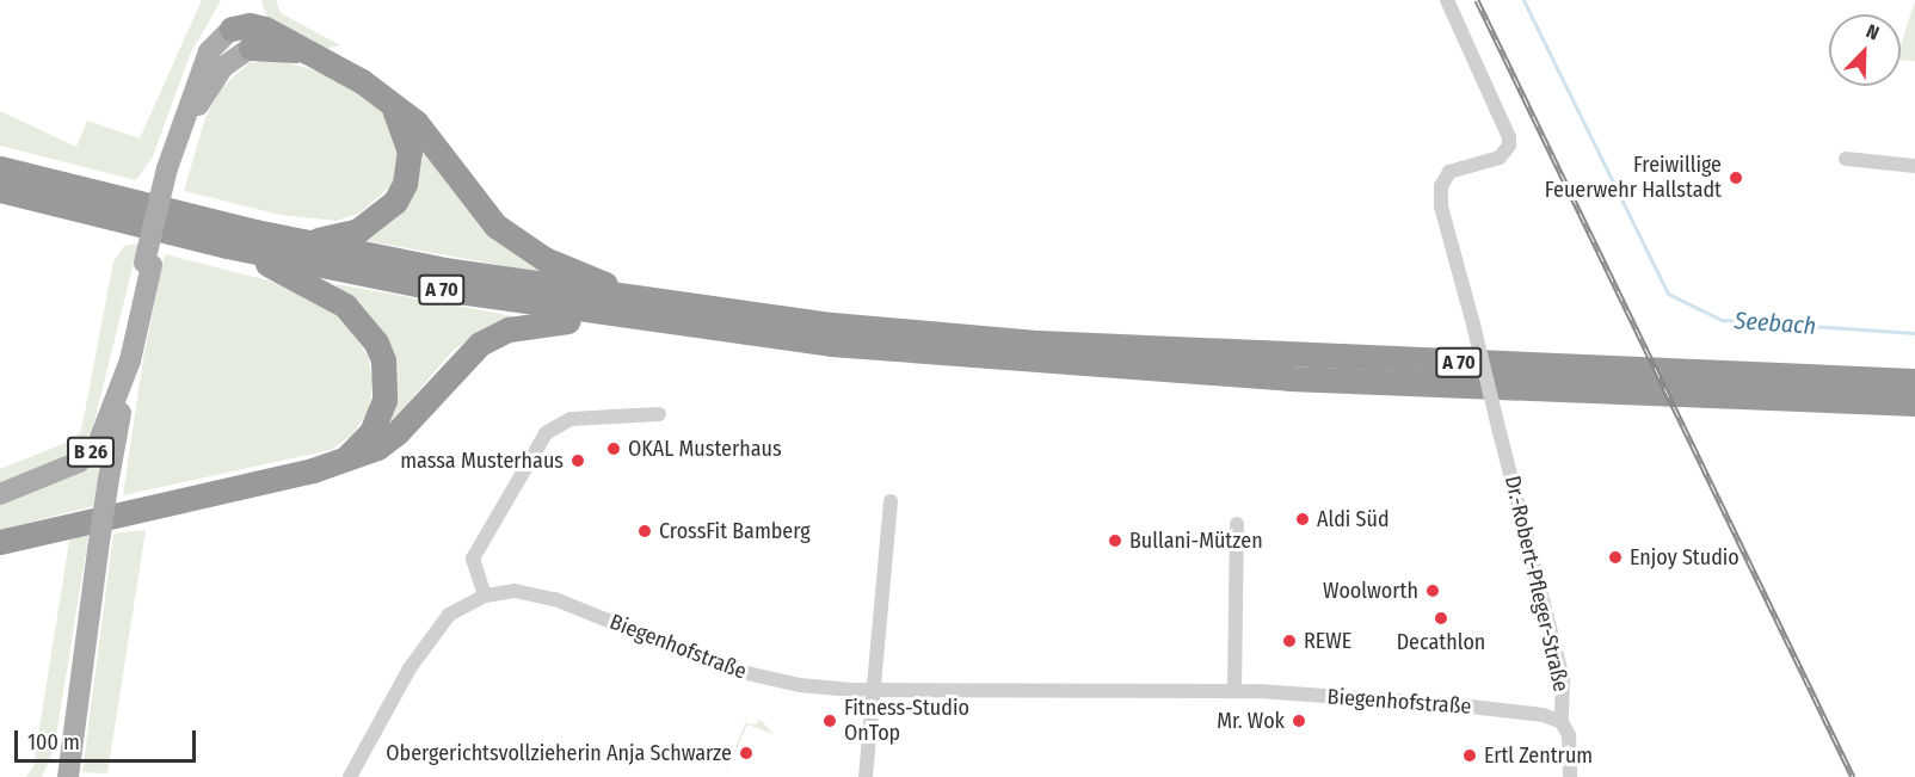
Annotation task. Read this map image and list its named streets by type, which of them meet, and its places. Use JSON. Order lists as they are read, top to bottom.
{
  "streets": {
    "highway": ["A 70"],
    "main road": ["B 26"],
    "street": ["Dr.-Robert-Pfleger-Straße", "Biegenhofstraße"]
  },
  "crossings": [
    ["Dr.-Robert-Pfleger-Straße", "Biegenhofstraße"]
  ],
  "water": ["Seebach"],
  "places": [
    "Freiwillige Feuerwehr Hallstadt",
    "OKAL Musterhaus",
    "massa Musterhaus",
    "Aldi Süd",
    "CrossFit Bamberg",
    "Bullani-Mützen",
    "Enjoy Studio",
    "Woolworth",
    "Decathlon",
    "REWE",
    "Fitness-Studio OnTop",
    "Mr. Wok",
    "Obergerichtsvollzieherin Anja Schwarze",
    "Ertl Zentrum"
  ],
  "scale_bar": "100 m",
  "north": "top right"
}
